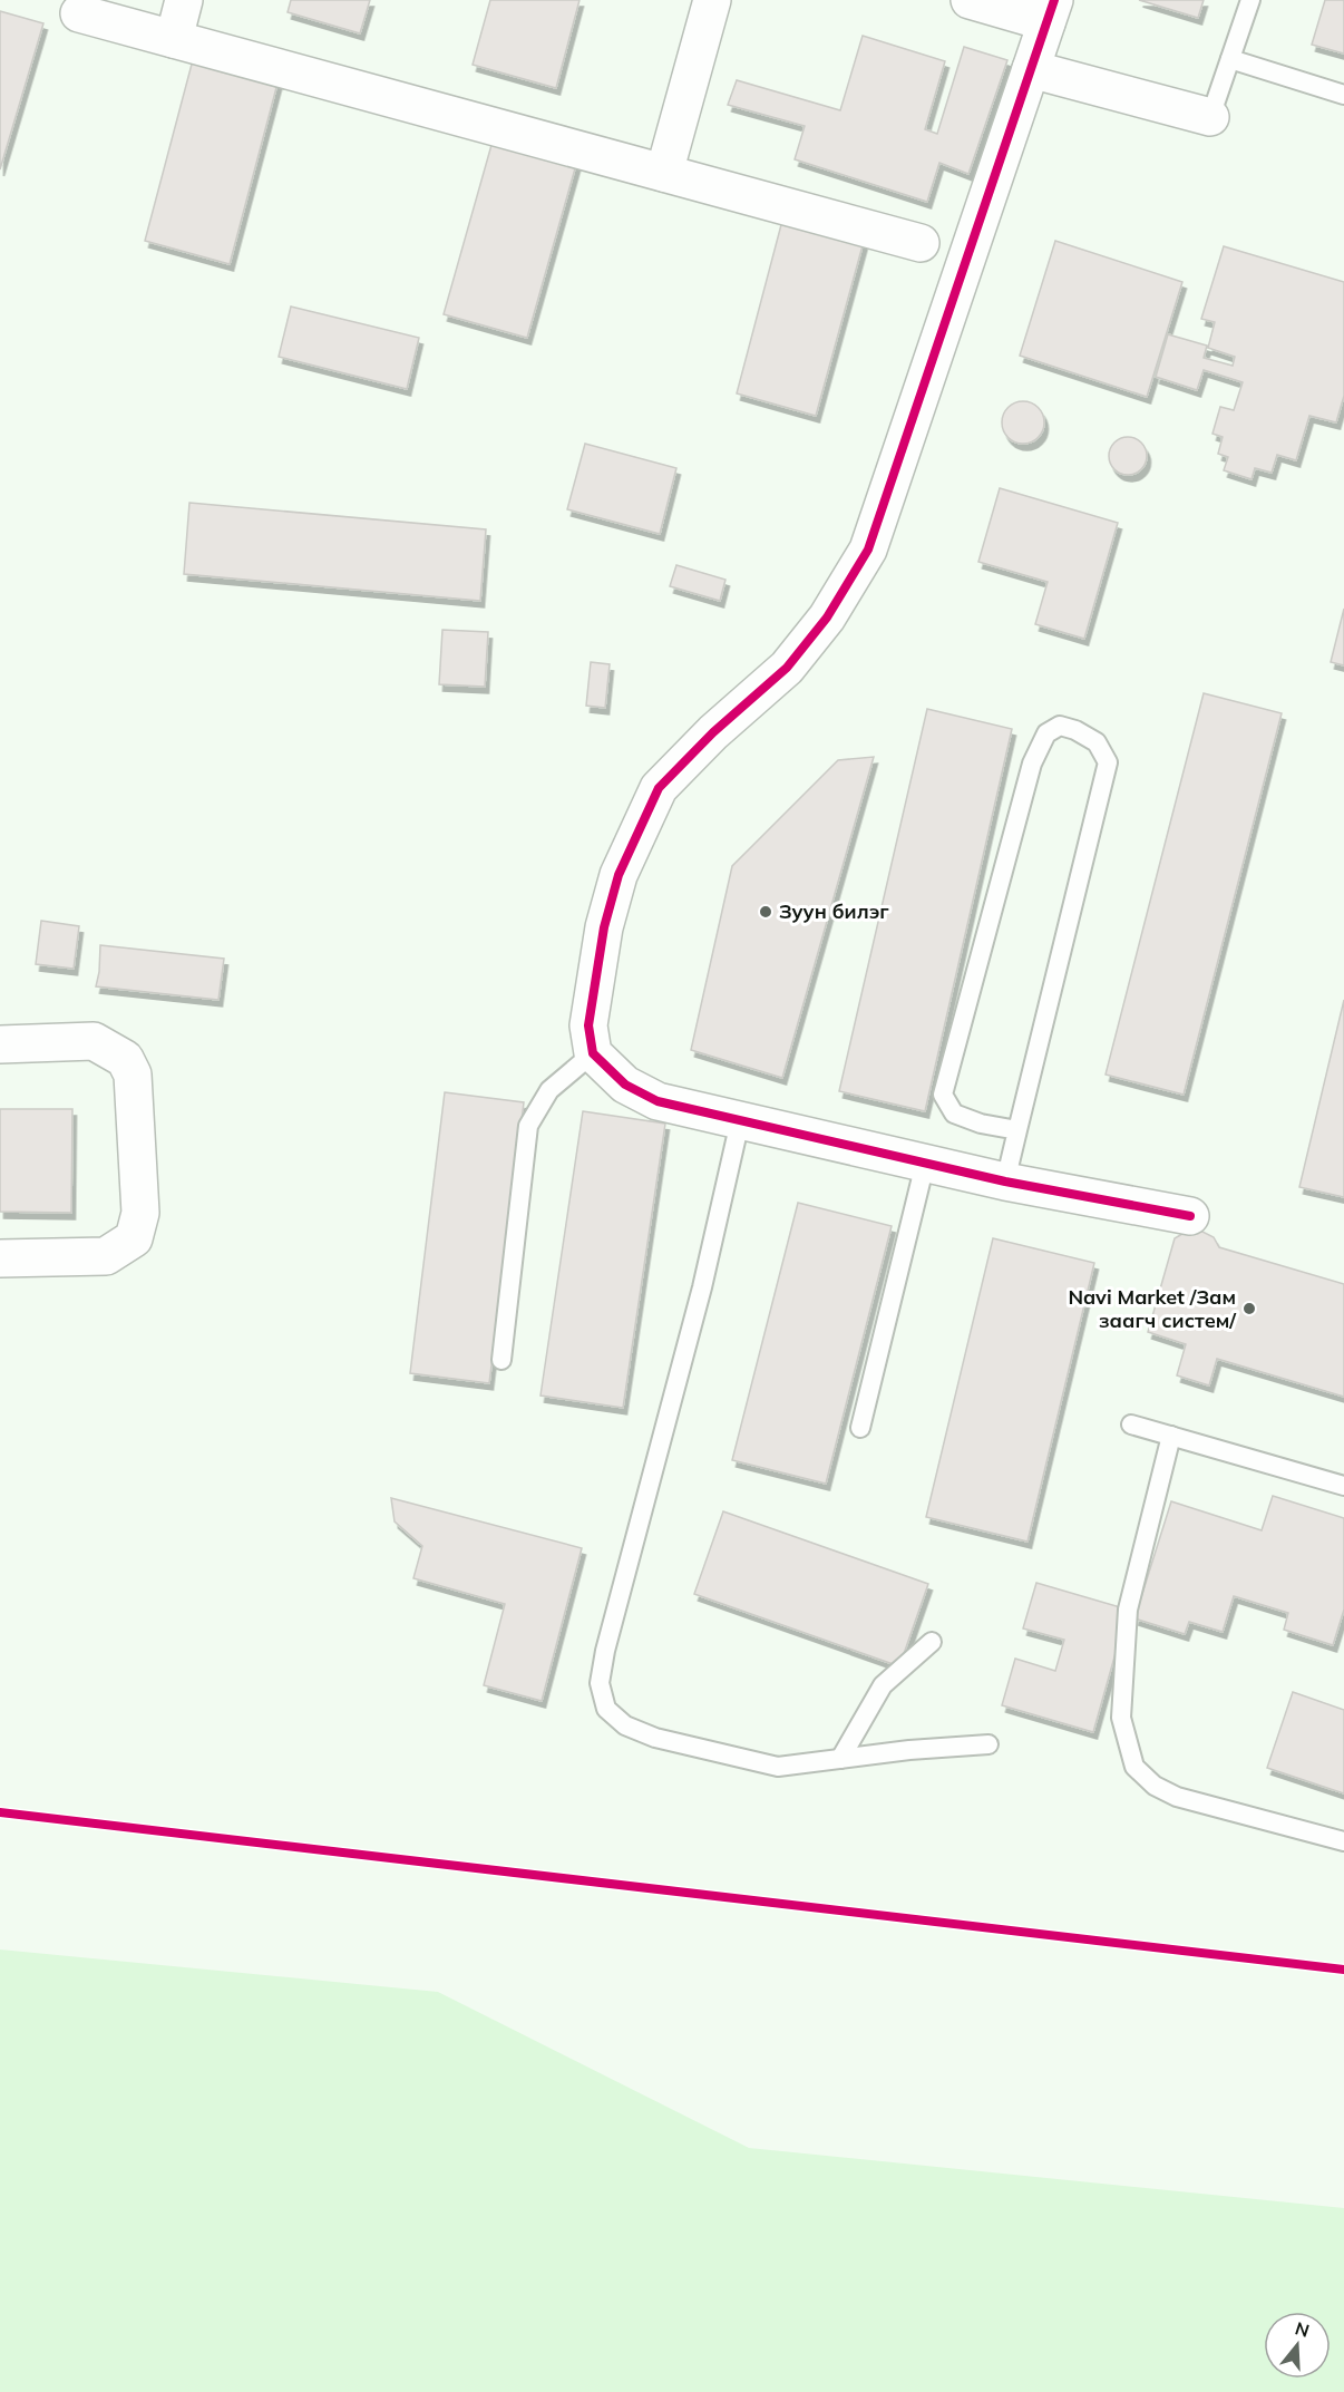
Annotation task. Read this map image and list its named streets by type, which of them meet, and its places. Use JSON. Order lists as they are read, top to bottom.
{
  "places": ["Зуун билэг", "Navi Market /Зам заагч систем/"],
  "north": "top"
}
